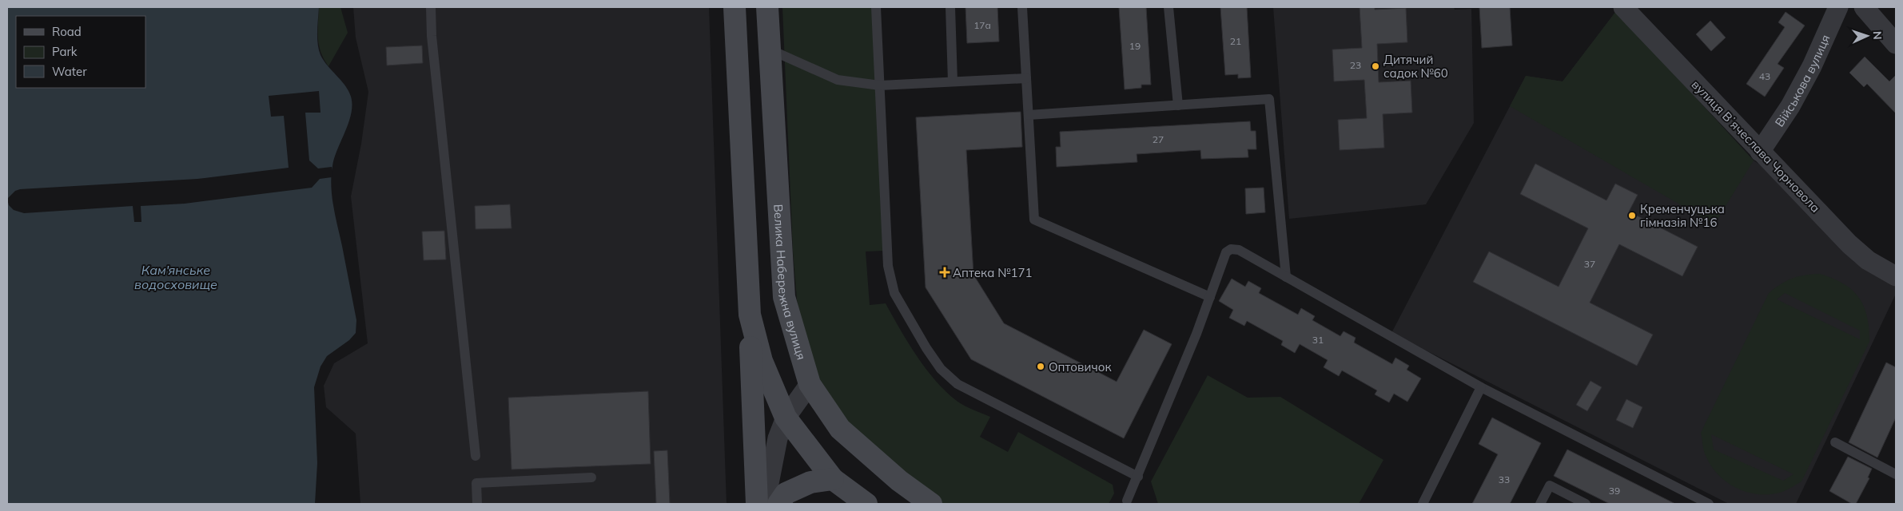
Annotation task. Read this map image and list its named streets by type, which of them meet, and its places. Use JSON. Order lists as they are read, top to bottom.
{
  "streets": {
    "street": ["Військова вулиця", "вулиця Вʼячеслава Чорновола", "Велика Набережна вулиця"]
  },
  "crossings": [
    ["Військова вулиця", "вулиця Вʼячеслава Чорновола"]
  ],
  "water": ["Кам'янське водосховище"],
  "places": {
    "other": ["Дитячий садок №60", "Кременчуцька гімназія №16", "Оптовичок"],
    "health": ["Аптека №171"]
  },
  "house_numbers": [
    "17а",
    "21",
    "19",
    "23",
    "43",
    "27",
    "37",
    "31",
    "33",
    "39"
  ],
  "legend": ["Road", "Park", "Water"],
  "north": "right"
}
